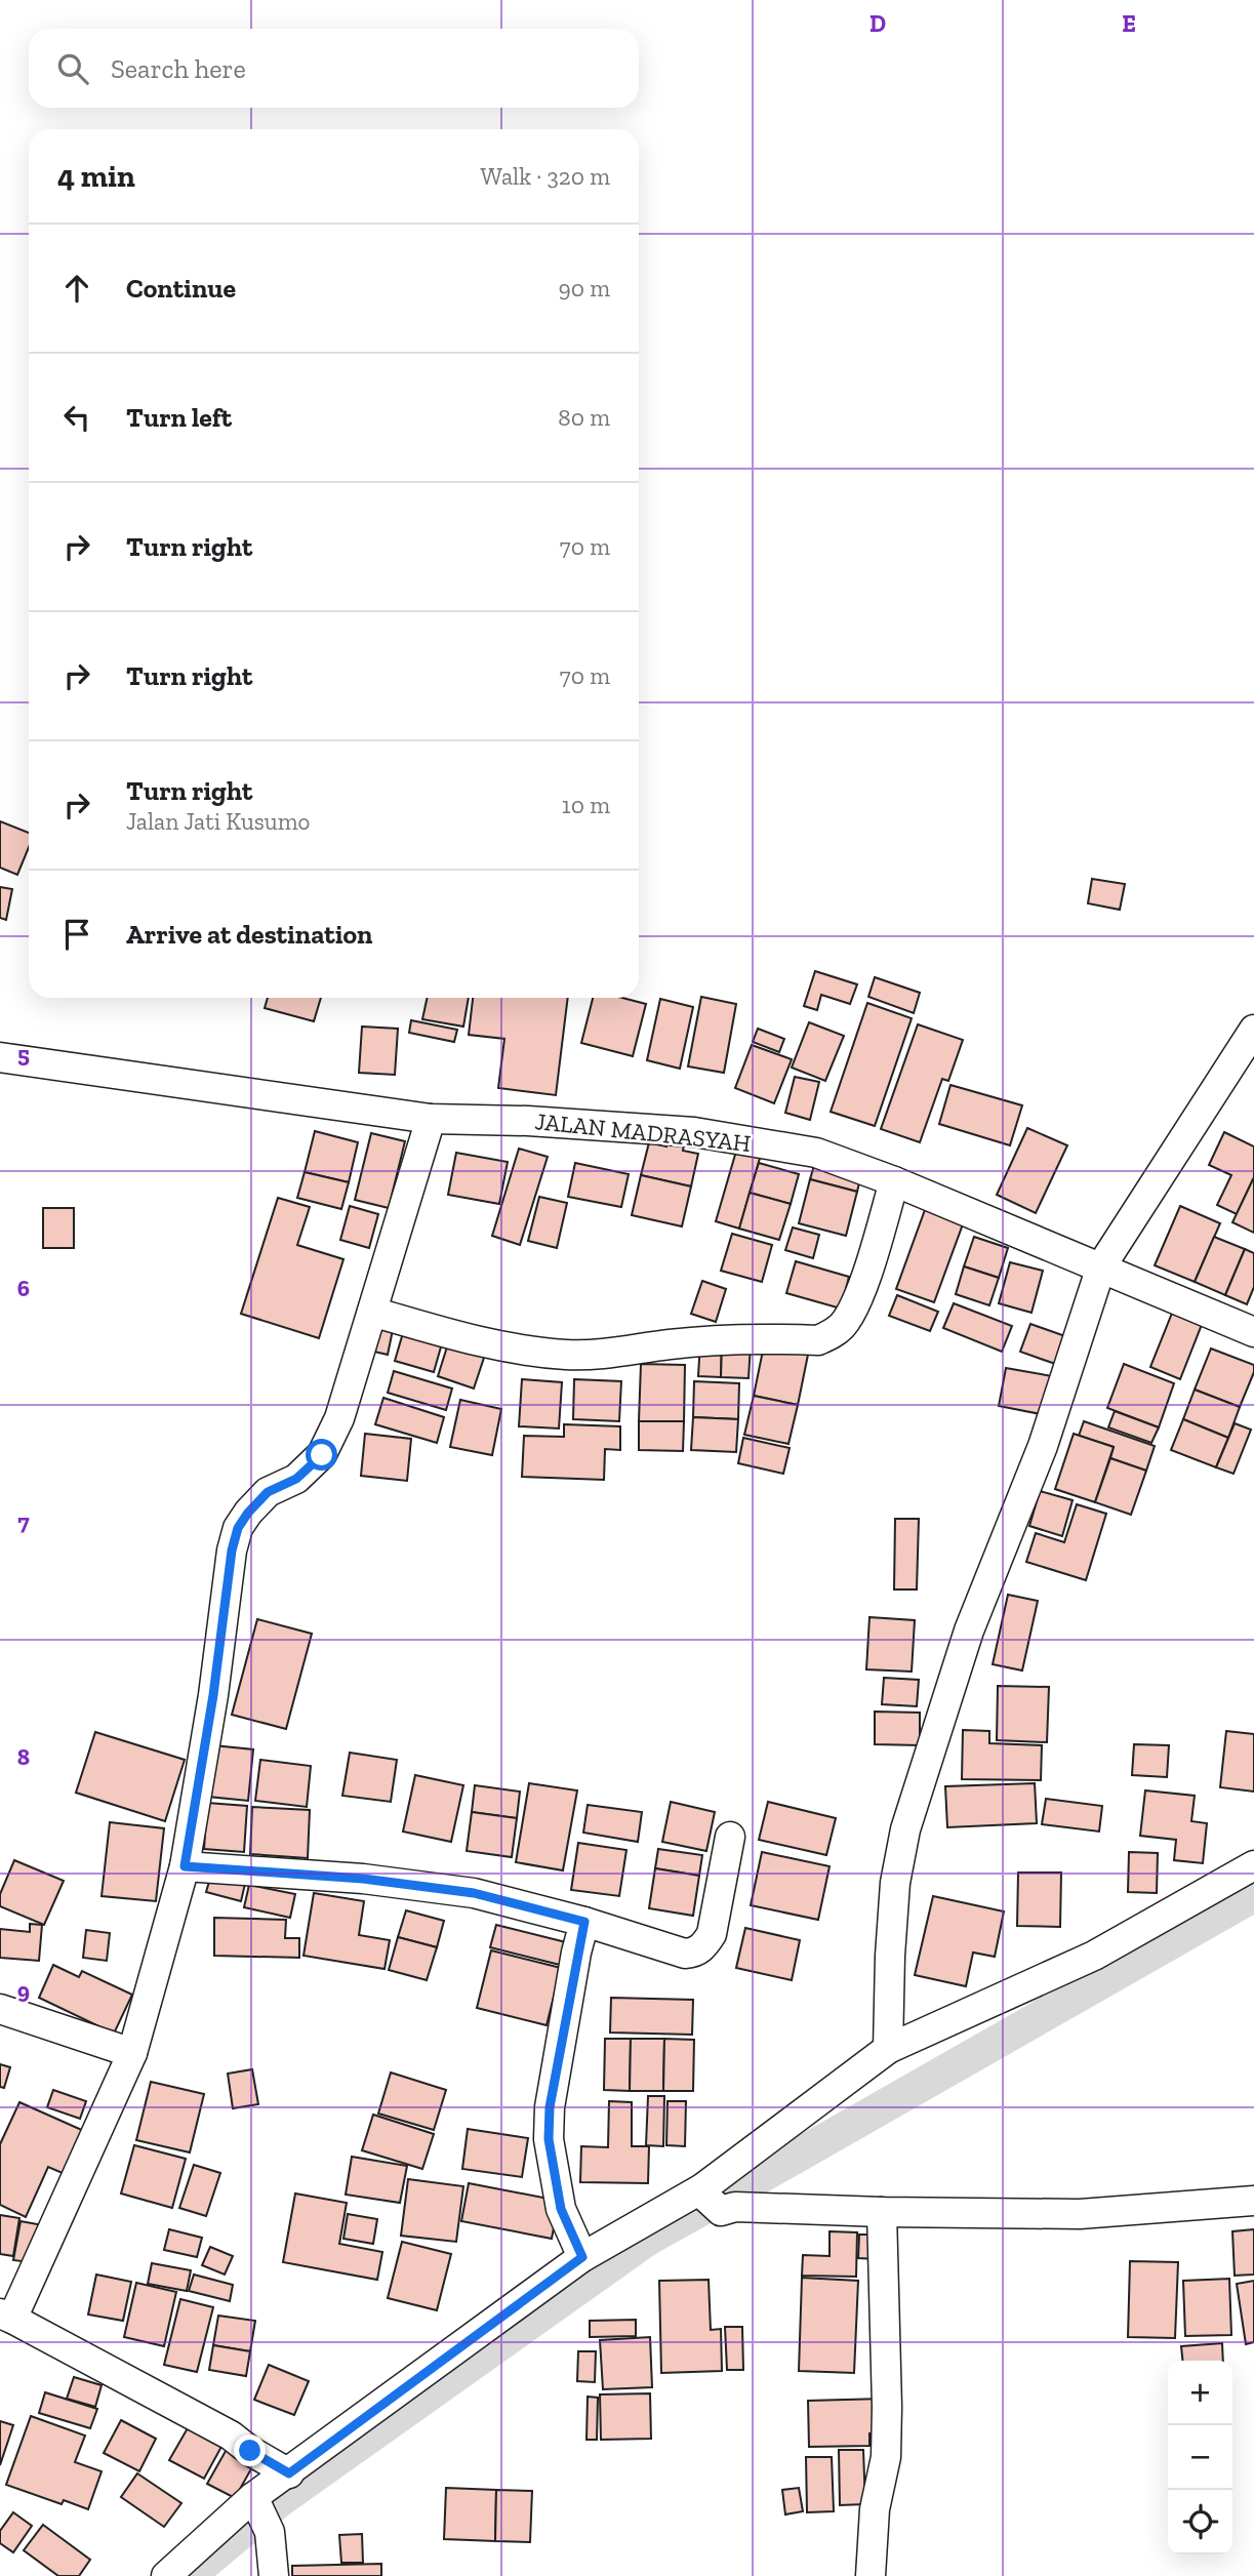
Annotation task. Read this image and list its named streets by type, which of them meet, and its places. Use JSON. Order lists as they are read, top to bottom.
{
  "streets": {
    "street": ["JALAN MADRASYAH"]
  },
  "page": {
    "search": "Search here",
    "heading": ["4 min", "Walk · 320 m"],
    "list": [
      ["Continue", "90 m"],
      ["Turn left", "80 m"],
      ["Turn right", "70 m"],
      ["Turn right", "70 m"],
      ["Turn right", "Jalan Jati Kusumo", "10 m"],
      "Arrive at destination"
    ],
    "map_buttons": ["+", "−"]
  },
  "grid": {
    "columns": ["D", "E"],
    "rows": [
      "5",
      "6",
      "7",
      "8",
      "9"
    ]
  }
}
